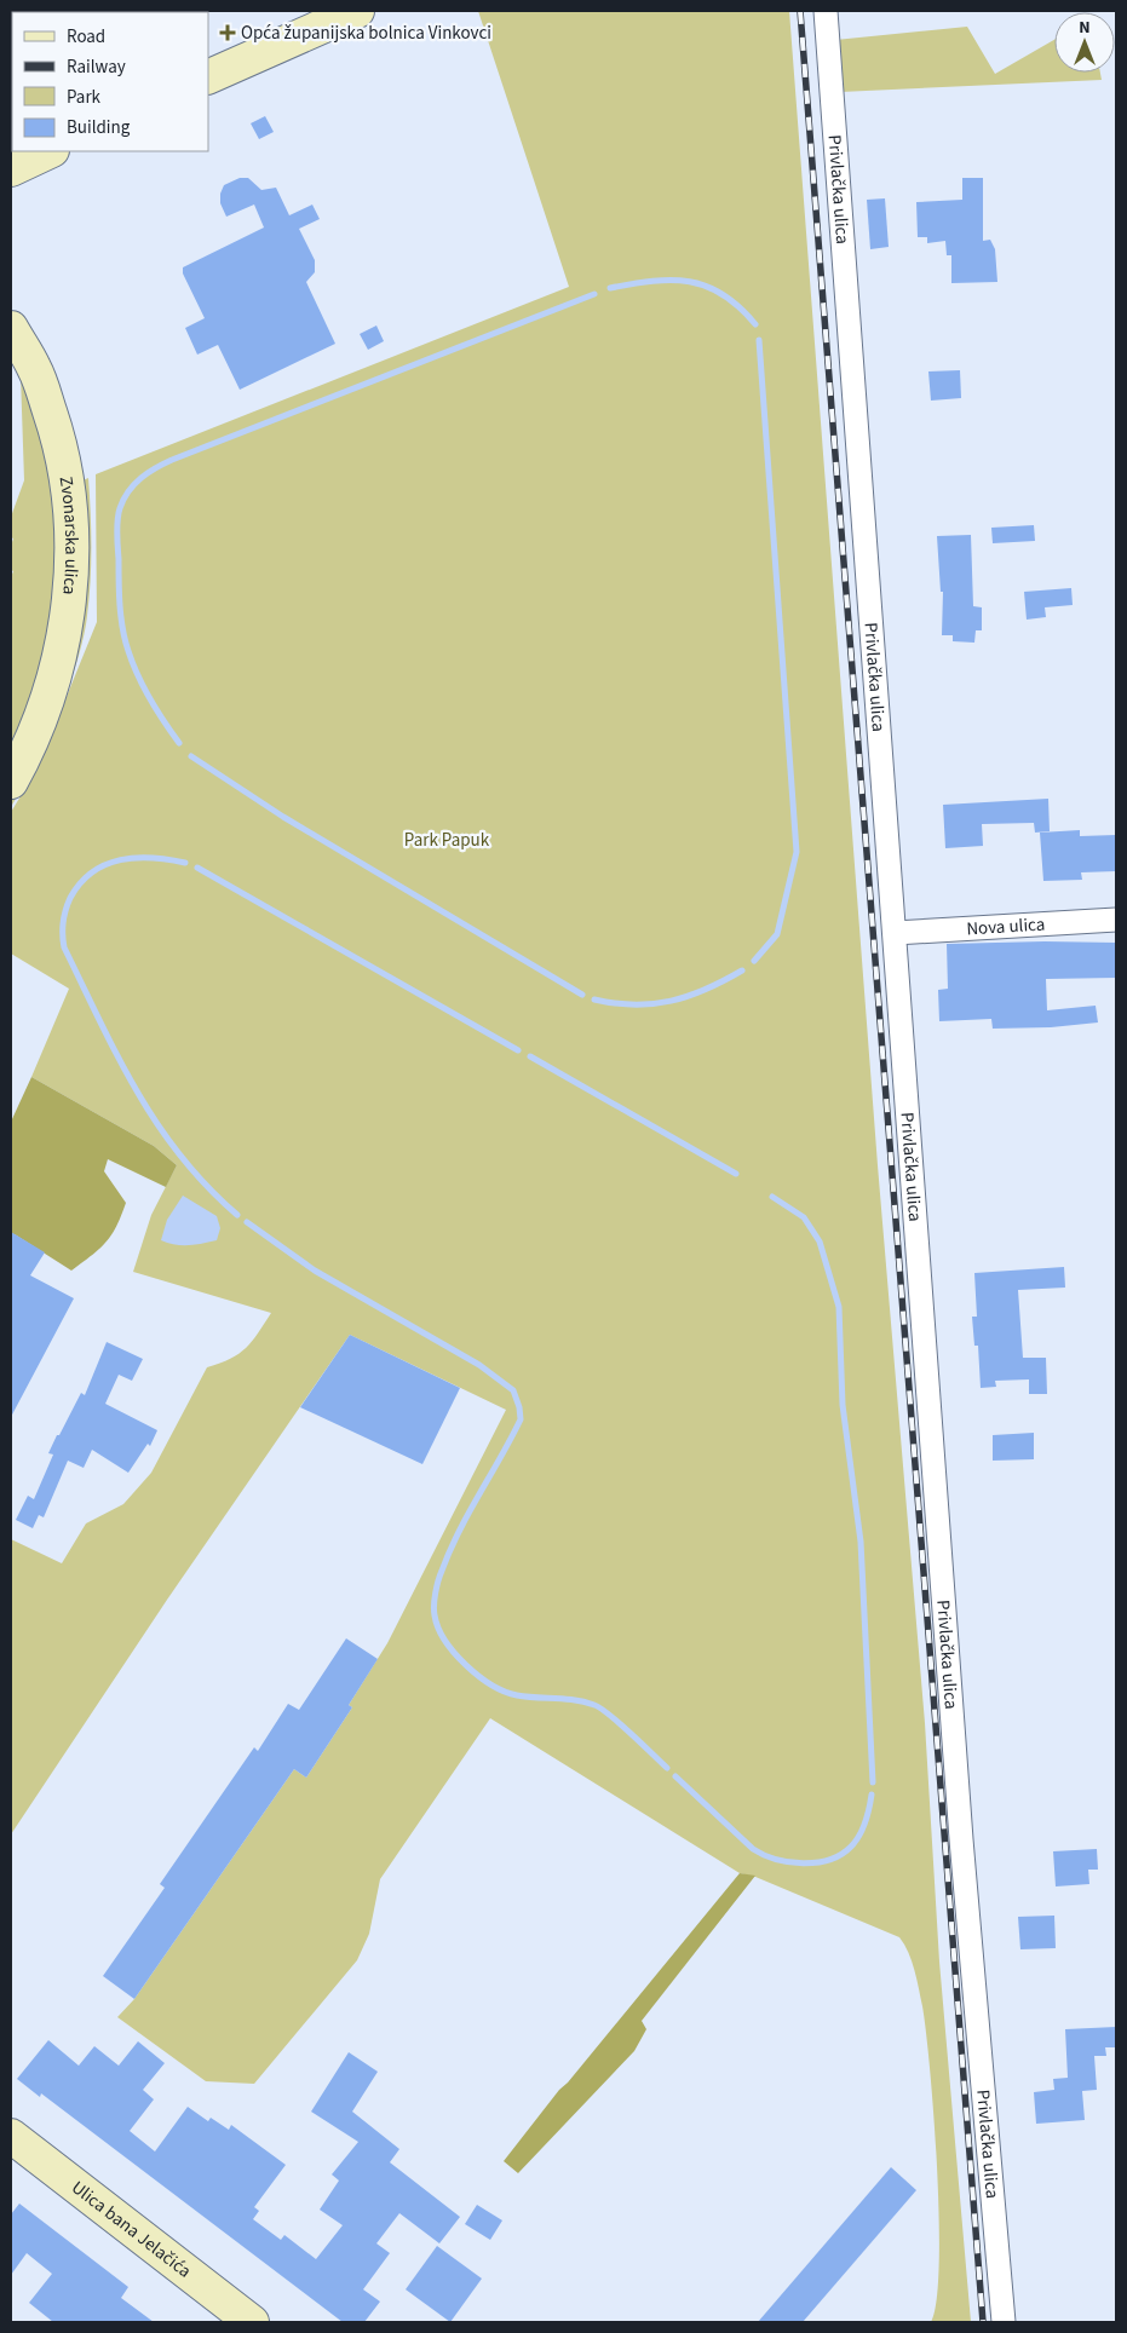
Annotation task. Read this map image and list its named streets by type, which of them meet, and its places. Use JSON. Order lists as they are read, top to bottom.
{
  "streets": {
    "main road": ["Zvonarska ulica", "Ulica bana Jelačića"],
    "street": ["Privlačka ulica", "Nova ulica"]
  },
  "crossings": [
    ["Privlačka ulica", "Nova ulica"]
  ],
  "parks": ["Park Papuk"],
  "places": {
    "health": ["Opća županijska bolnica Vinkovci"]
  },
  "legend": [
    "Road",
    "Railway",
    "Park",
    "Building"
  ],
  "north": "top"
}
